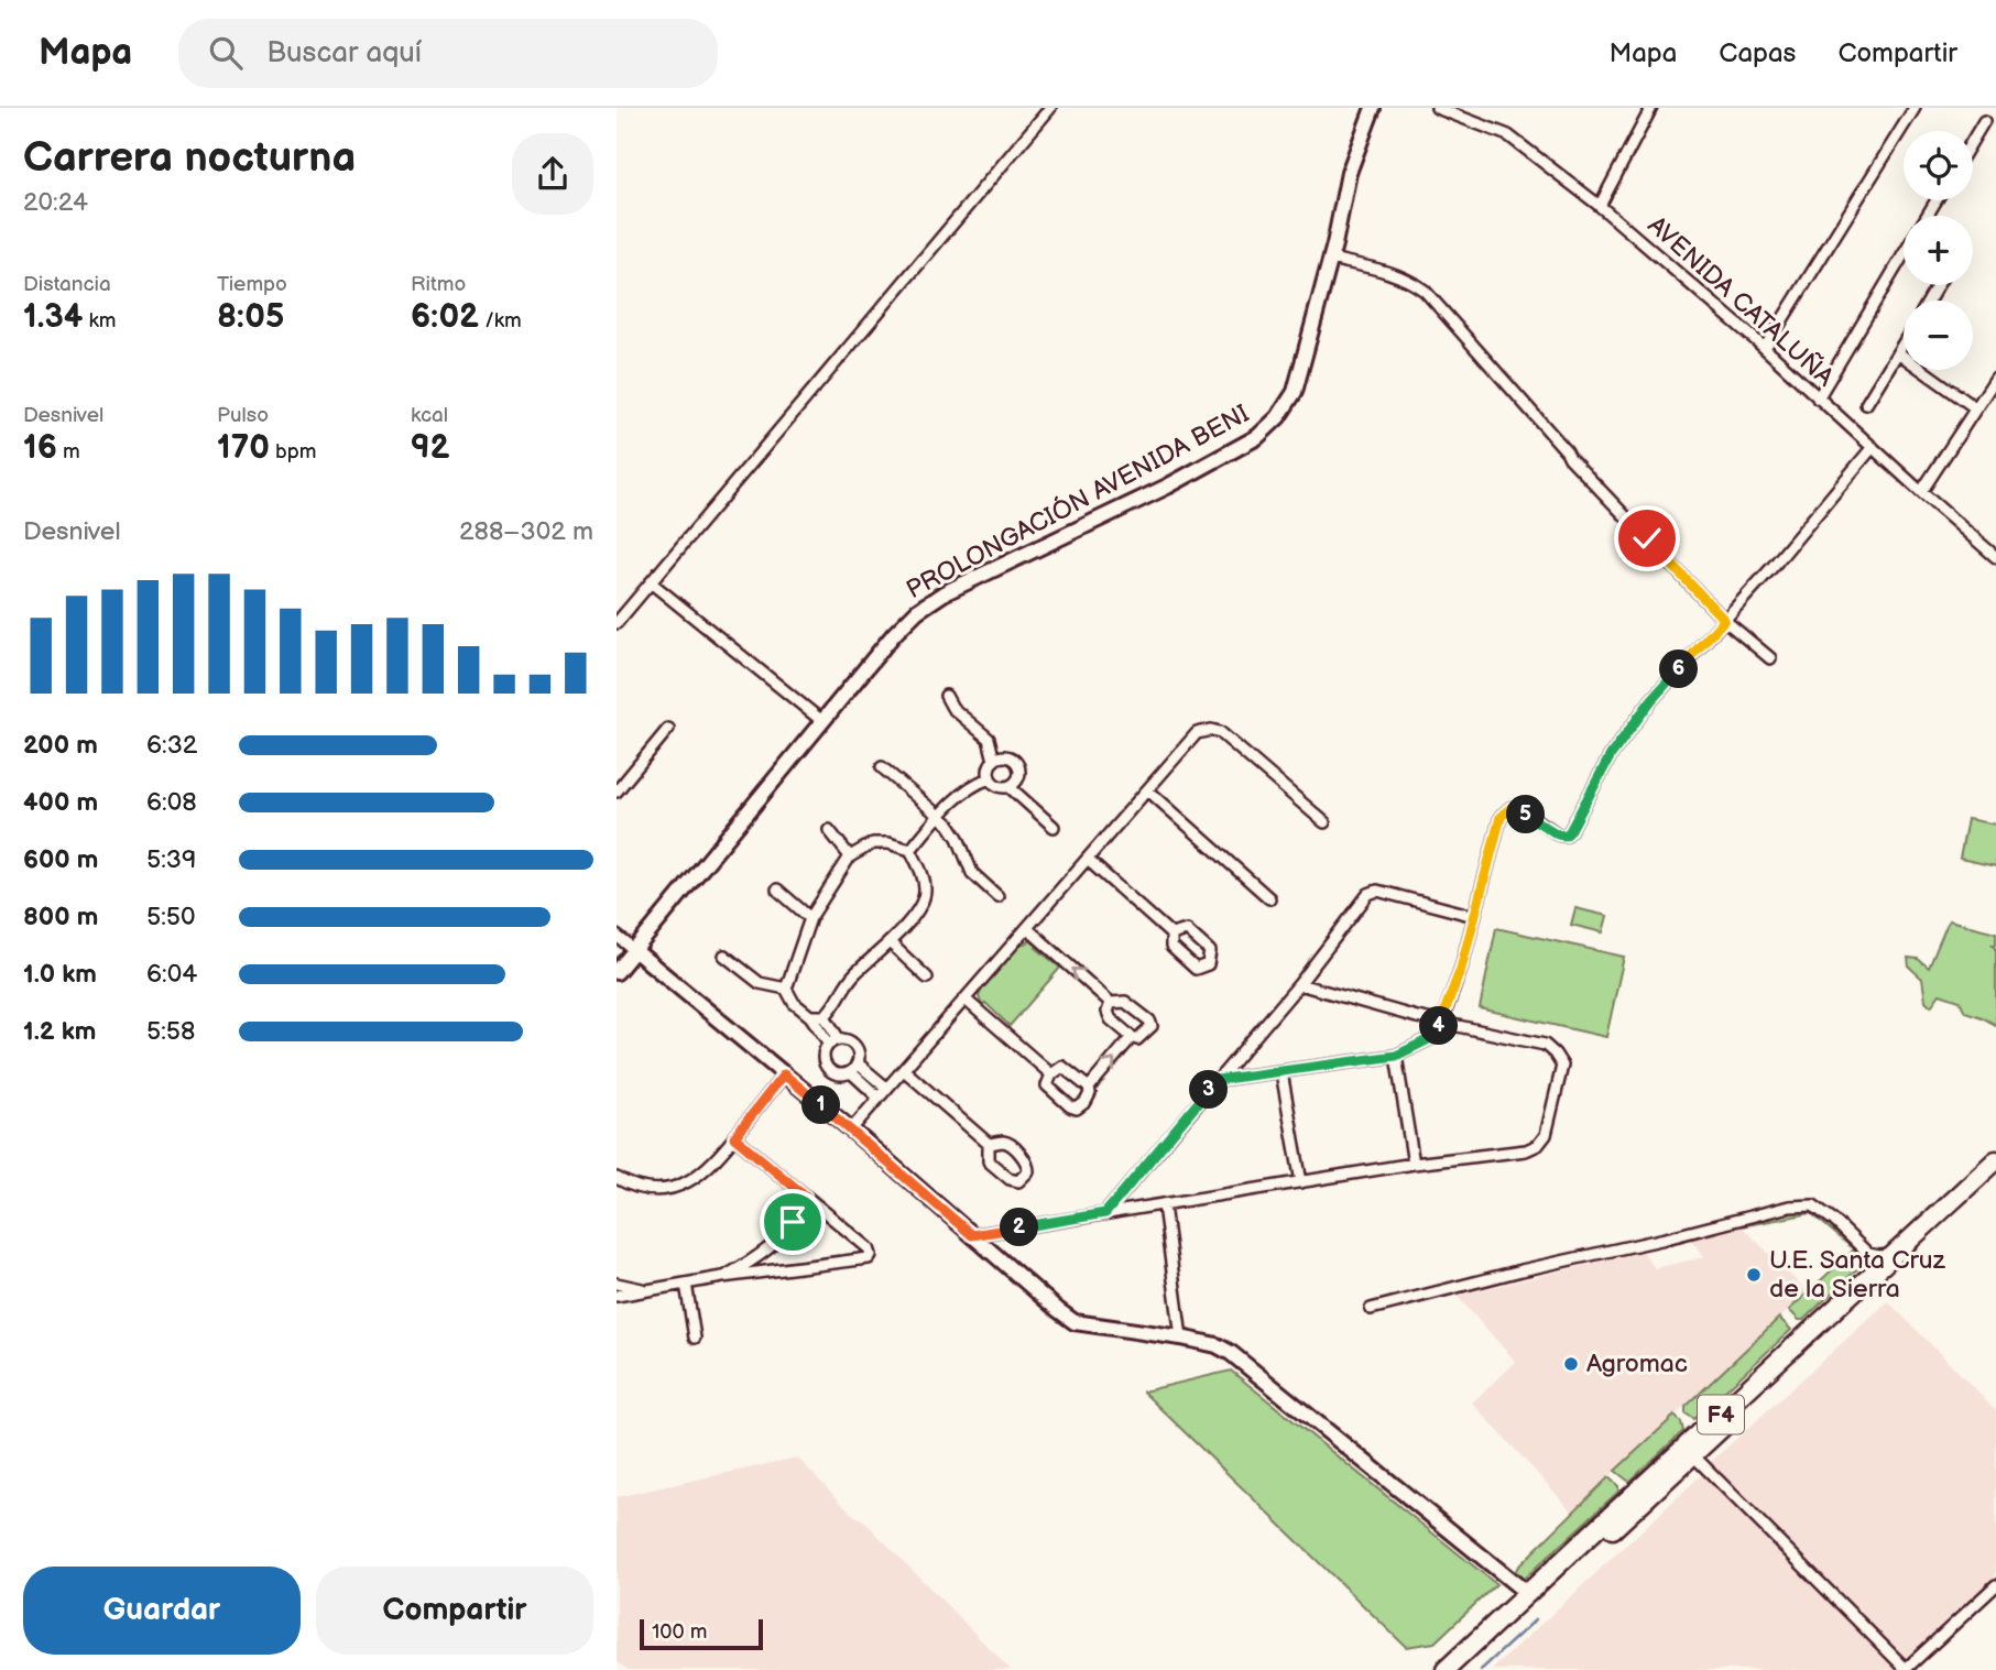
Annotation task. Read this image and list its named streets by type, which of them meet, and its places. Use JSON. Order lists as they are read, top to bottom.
{
  "streets": {
    "highway": ["F4"],
    "street": ["AVENIDA CATALUÑA", "PROLONGACIÓN AVENIDA BENI"]
  },
  "places": ["U.E. Santa Cruz de la Sierra", "Agromac"],
  "scale_bar": "100 m",
  "page": {
    "header": "Mapa",
    "search": "Buscar aquí",
    "nav": ["Mapa", "Capas", "Compartir"],
    "heading": ["Carrera nocturna", "20:24"],
    "map_buttons": ["+", "−"],
    "stats": [
      ["Distancia", "1.34 km"],
      ["Tiempo", "8:05"],
      ["Ritmo", "6:02 /km"],
      ["Desnivel", "16 m"],
      ["Pulso", "170 bpm"],
      ["kcal", "92"]
    ],
    "chart": ["Desnivel", "288–302 m"],
    "pins": [
      "6",
      "5",
      "4",
      "3",
      "1",
      "2"
    ],
    "list": [
      {
        "name": "200 m",
        "note": "6:32"
      },
      {
        "name": "400 m",
        "note": "6:08"
      },
      {
        "name": "600 m",
        "note": "5:39"
      },
      {
        "name": "800 m",
        "note": "5:50"
      },
      {
        "name": "1.0 km",
        "note": "6:04"
      },
      {
        "name": "1.2 km",
        "note": "5:58"
      }
    ],
    "buttons": ["Guardar", "Compartir"],
    "scale": "100 m"
  }
}
